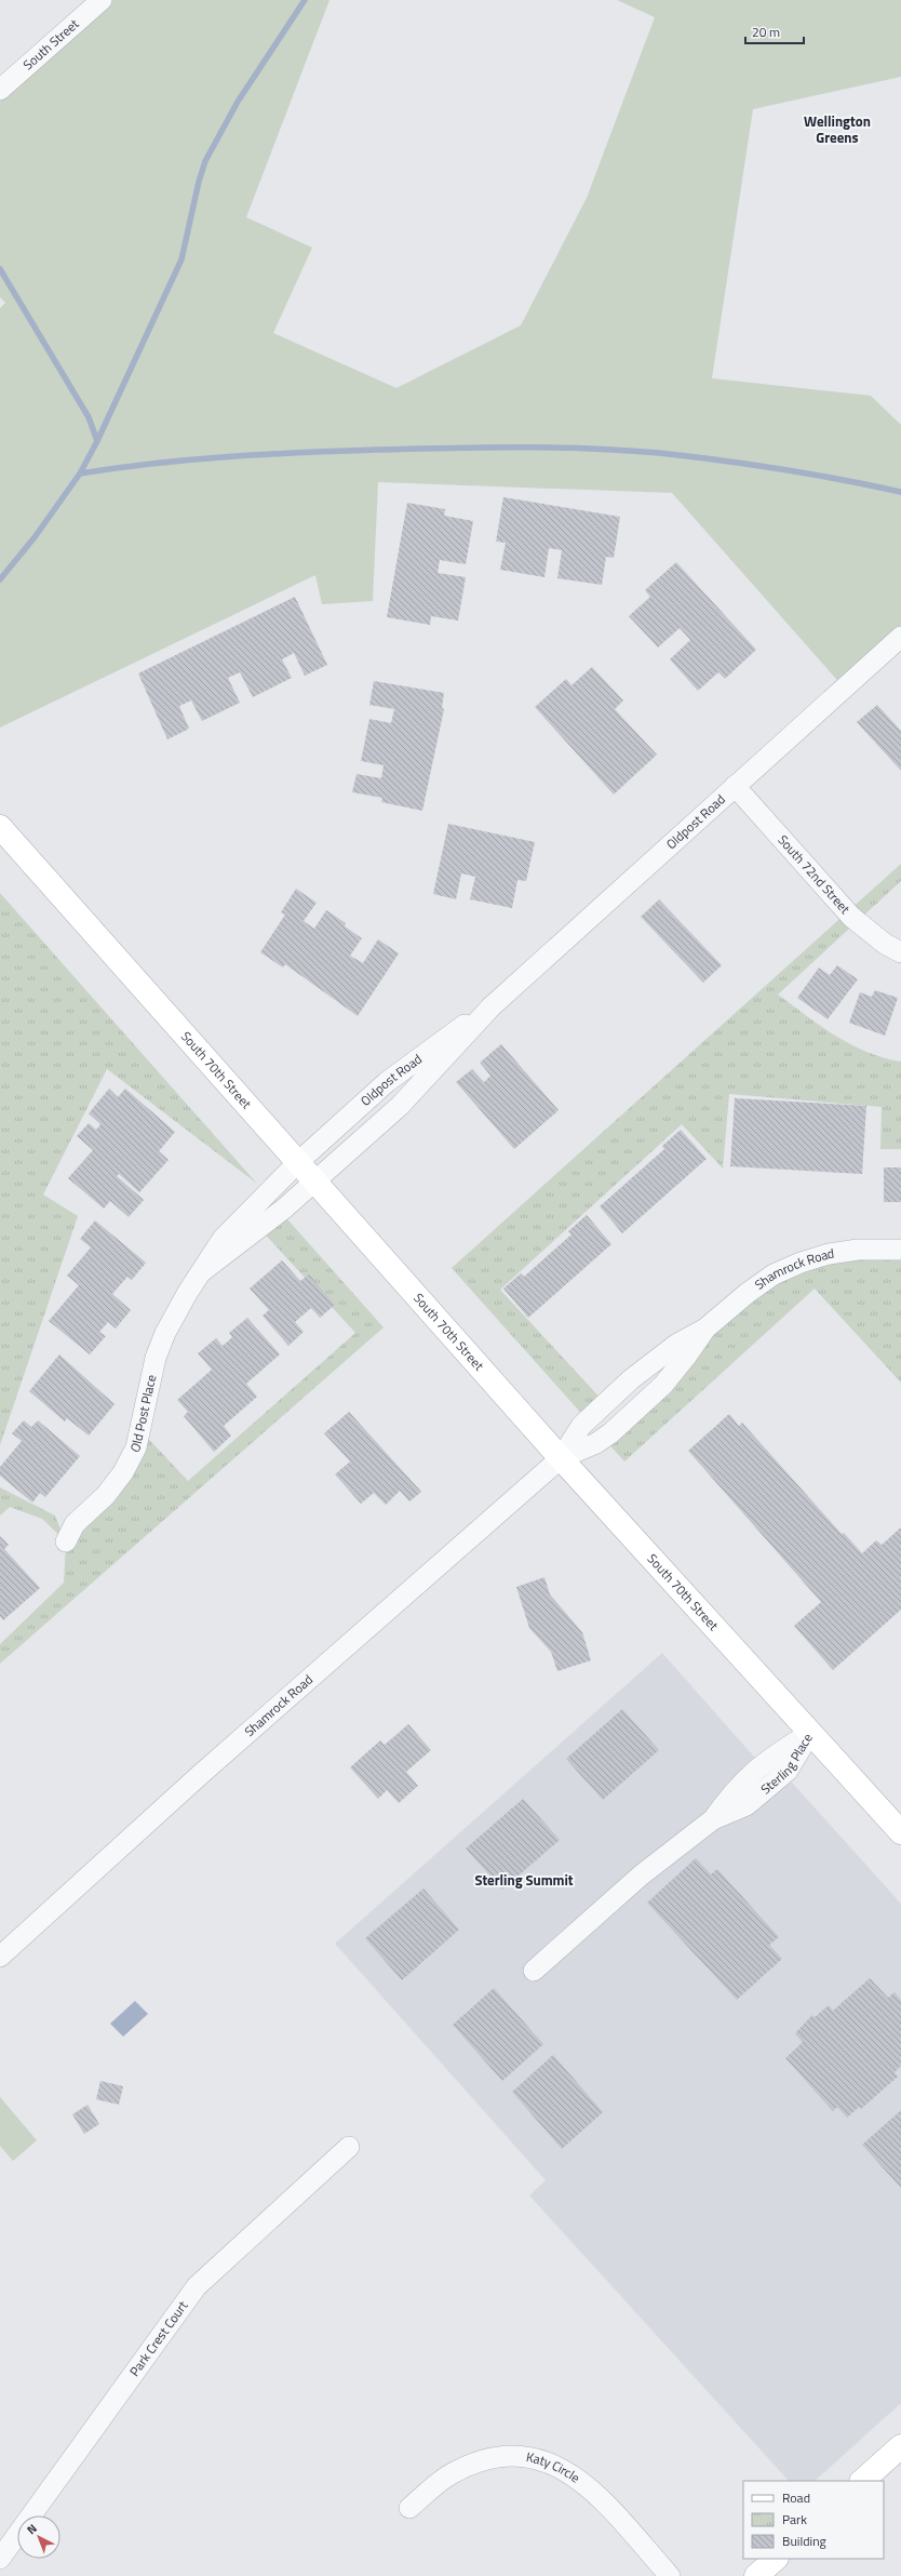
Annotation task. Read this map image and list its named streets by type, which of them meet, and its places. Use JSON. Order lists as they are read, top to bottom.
{
  "streets": {
    "main road": ["South 70th Street"],
    "street": [
      "South Street",
      "Oldpost Road",
      "South 72nd Street",
      "Shamrock Road",
      "Old Post Place",
      "Sterling Place",
      "Park Crest Court",
      "Katy Circle"
    ]
  },
  "crossings": [
    ["Oldpost Road", "South 72nd Street"],
    ["Oldpost Road", "South 70th Street"],
    ["Oldpost Road", "Old Post Place"],
    ["South 70th Street", "Shamrock Road"],
    ["South 70th Street", "Old Post Place"],
    ["South 70th Street", "Sterling Place"]
  ],
  "districts": ["Wellington Greens", "Sterling Summit"],
  "legend": ["Road", "Park", "Building"],
  "scale_bar": "20 m",
  "north": "top left"
}
